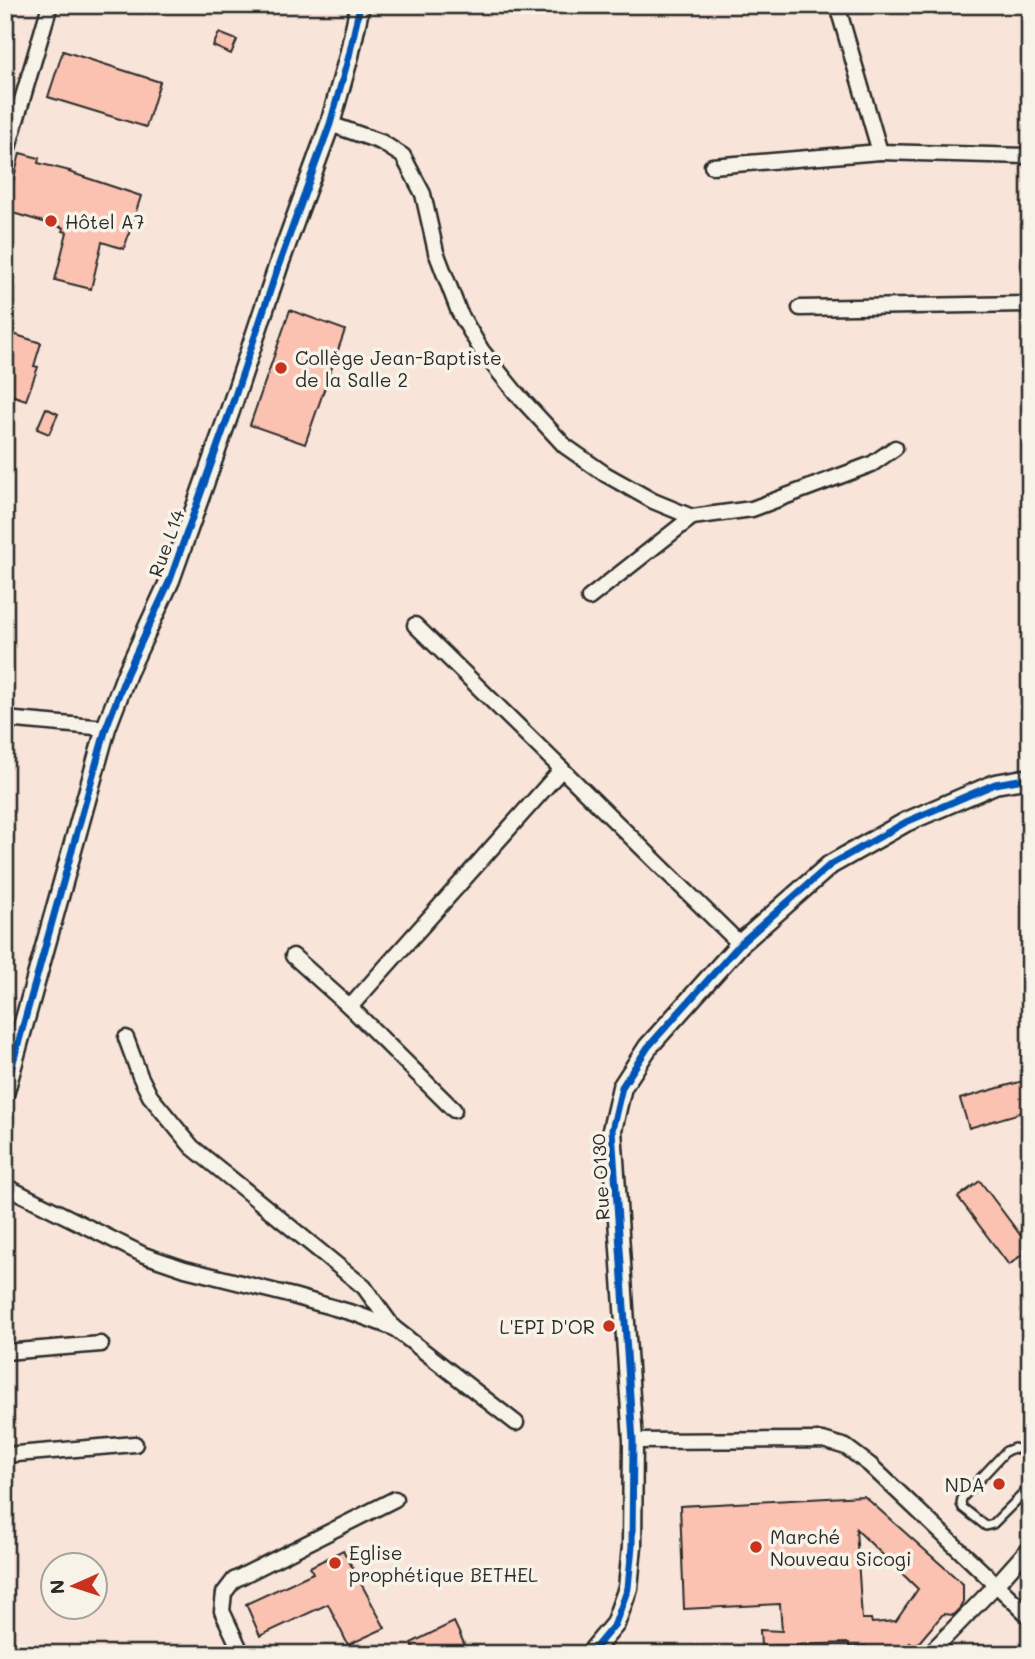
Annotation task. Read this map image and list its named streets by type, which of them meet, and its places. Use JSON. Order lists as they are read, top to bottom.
{
  "streets": {
    "street": ["Rue L14", "Rue O130"]
  },
  "places": [
    "Hôtel A7",
    "Collège Jean-Baptiste de la Salle 2",
    "L'EPI D'OR",
    "NDA",
    "Marché Nouveau Sicogi",
    "Eglise prophétique BETHEL"
  ],
  "north": "left"
}
